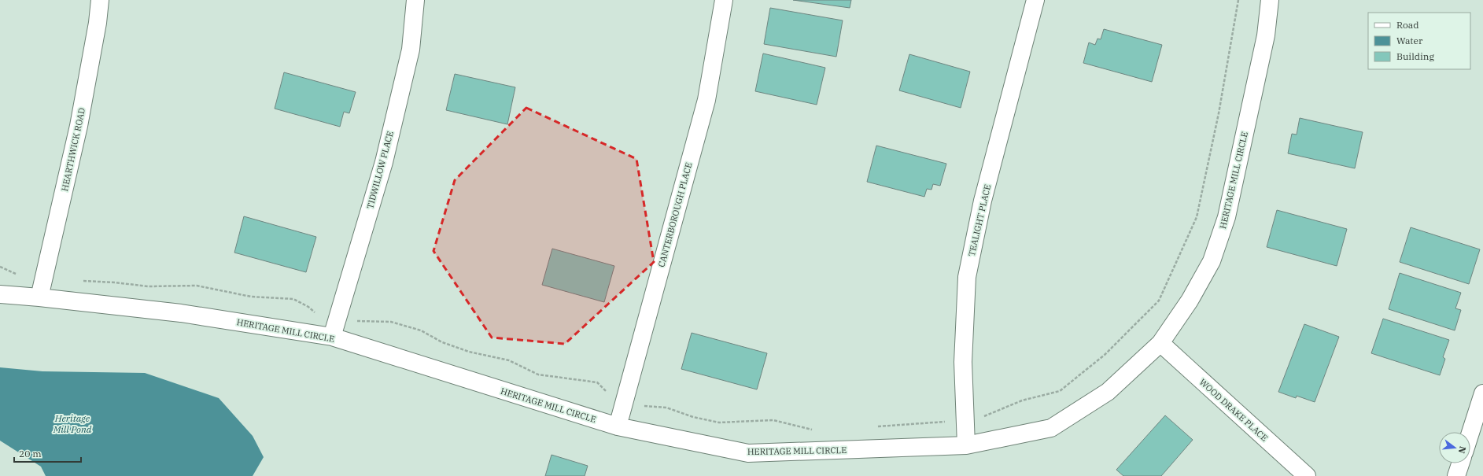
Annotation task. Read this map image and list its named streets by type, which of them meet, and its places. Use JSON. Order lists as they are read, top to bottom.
{
  "streets": {
    "street": [
      "HEARTHWICK ROAD",
      "TIDWILLOW PLACE",
      "HERITAGE MILL CIRCLE",
      "CANTERBOROUGH PLACE",
      "TEALIGHT PLACE",
      "WOOD DRAKE PLACE"
    ]
  },
  "crossings": [
    ["HEARTHWICK ROAD", "HERITAGE MILL CIRCLE"],
    ["TIDWILLOW PLACE", "HERITAGE MILL CIRCLE"],
    ["HERITAGE MILL CIRCLE", "CANTERBOROUGH PLACE"],
    ["HERITAGE MILL CIRCLE", "TEALIGHT PLACE"],
    ["HERITAGE MILL CIRCLE", "WOOD DRAKE PLACE"]
  ],
  "water": ["Heritage Mill Pond"],
  "legend": ["Road", "Water", "Building"],
  "scale_bar": "20 m",
  "north": "right"
}
